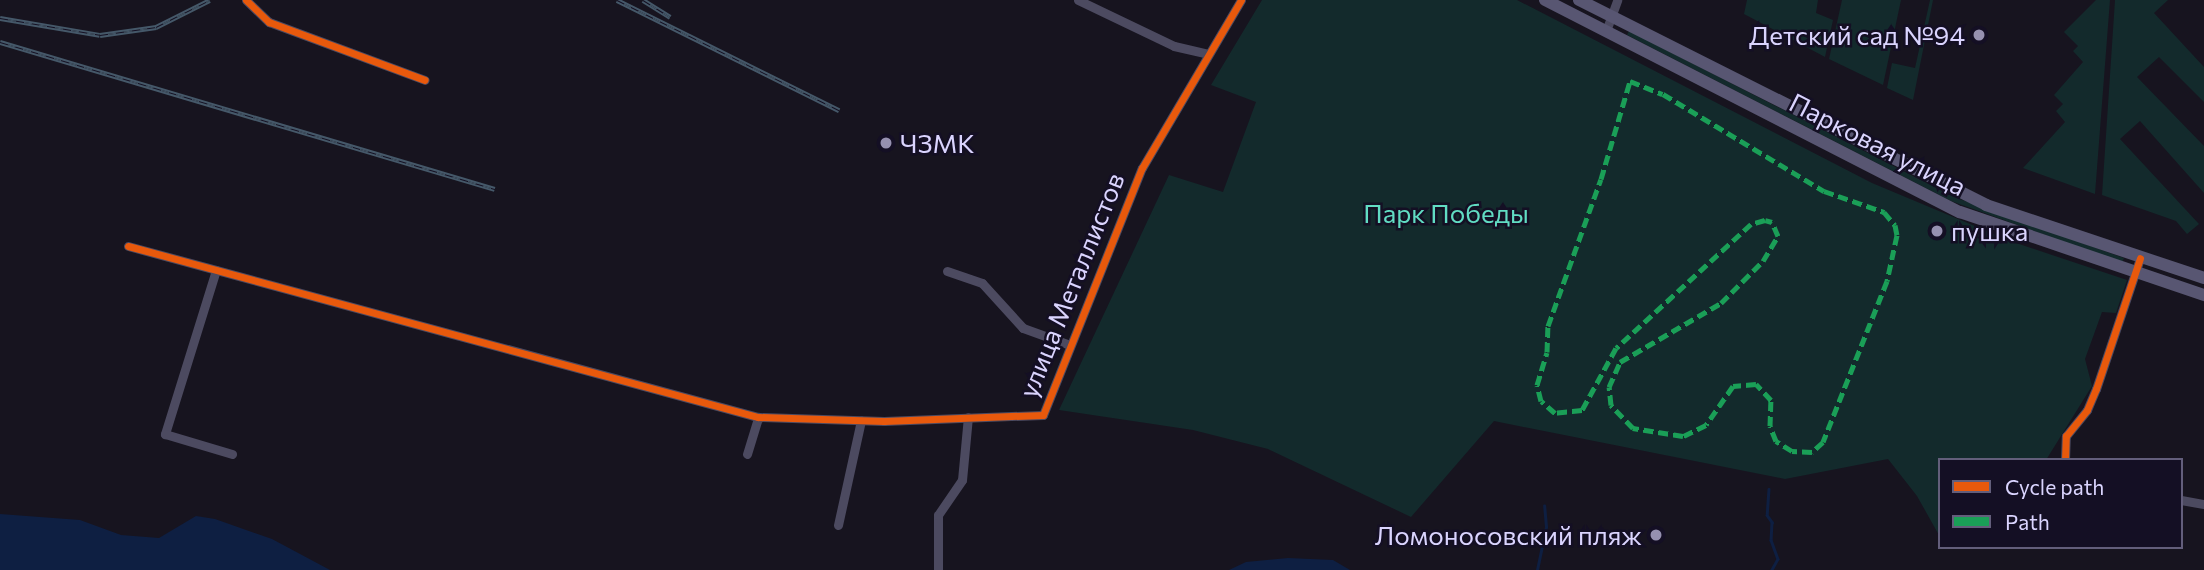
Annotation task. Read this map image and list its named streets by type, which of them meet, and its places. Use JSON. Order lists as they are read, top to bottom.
{
  "streets": {
    "main road": ["Парковая улица"],
    "street": ["улица Металлистов"]
  },
  "parks": ["Парк Победы"],
  "places": [
    "Детский сад №94",
    "ЧЗМК",
    "пушка",
    "Ломоносовский пляж"
  ],
  "legend": ["Cycle path", "Path"]
}
